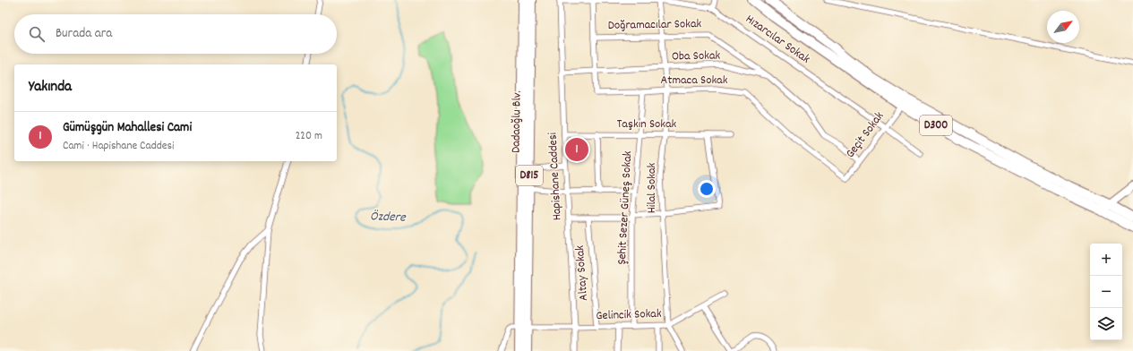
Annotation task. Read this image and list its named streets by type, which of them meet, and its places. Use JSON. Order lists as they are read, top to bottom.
{
  "streets": {
    "highway": ["Dadaoğlu Blv.", "D300", "D815"],
    "street": [
      "Doğramacılar Sokak",
      "Hızarcılar Sokak",
      "Oba Sokak",
      "Atmaca Sokak",
      "Taşkın Sokak",
      "Geçit Sokak",
      "Hapishane Caddesi",
      "Hilal Sokak",
      "Şehit Sezer Güneş Sokak",
      "Altay Sokak",
      "Gelincik Sokak"
    ]
  },
  "crossings": [
    ["Doğramacılar Sokak", "Oba Sokak"],
    ["Doğramacılar Sokak", "Hilal Sokak"],
    ["Hızarcılar Sokak", "Geçit Sokak"],
    ["Hızarcılar Sokak", "Hapishane Caddesi"],
    ["Hızarcılar Sokak", "Hilal Sokak"],
    ["Oba Sokak", "Atmaca Sokak"],
    ["Oba Sokak", "Geçit Sokak"],
    ["Oba Sokak", "Hapishane Caddesi"],
    ["Oba Sokak", "Hilal Sokak"],
    ["Atmaca Sokak", "Geçit Sokak"],
    ["Atmaca Sokak", "Hilal Sokak"],
    ["Atmaca Sokak", "Şehit Sezer Güneş Sokak"],
    ["Dadaoğlu Blv.", "Gelincik Sokak"],
    ["Taşkın Sokak", "Hapishane Caddesi"],
    ["Taşkın Sokak", "Hilal Sokak"],
    ["Taşkın Sokak", "Şehit Sezer Güneş Sokak"],
    ["D300", "Geçit Sokak"],
    ["Hapishane Caddesi", "Gelincik Sokak"],
    ["Hilal Sokak", "Gelincik Sokak"],
    ["Şehit Sezer Güneş Sokak", "Gelincik Sokak"],
    ["Altay Sokak", "Gelincik Sokak"]
  ],
  "water": ["Özdere"],
  "north": "top right",
  "page": {
    "search": "Burada ara",
    "heading": "Yakında",
    "list": [
      {
        "mark": "1",
        "name": "Gümüşgün Mahallesi Cami",
        "note": "Cami · Hapishane Caddesi",
        "value": "220 m"
      }
    ],
    "pins": "1",
    "map_buttons": ["+", "−"]
  }
}
